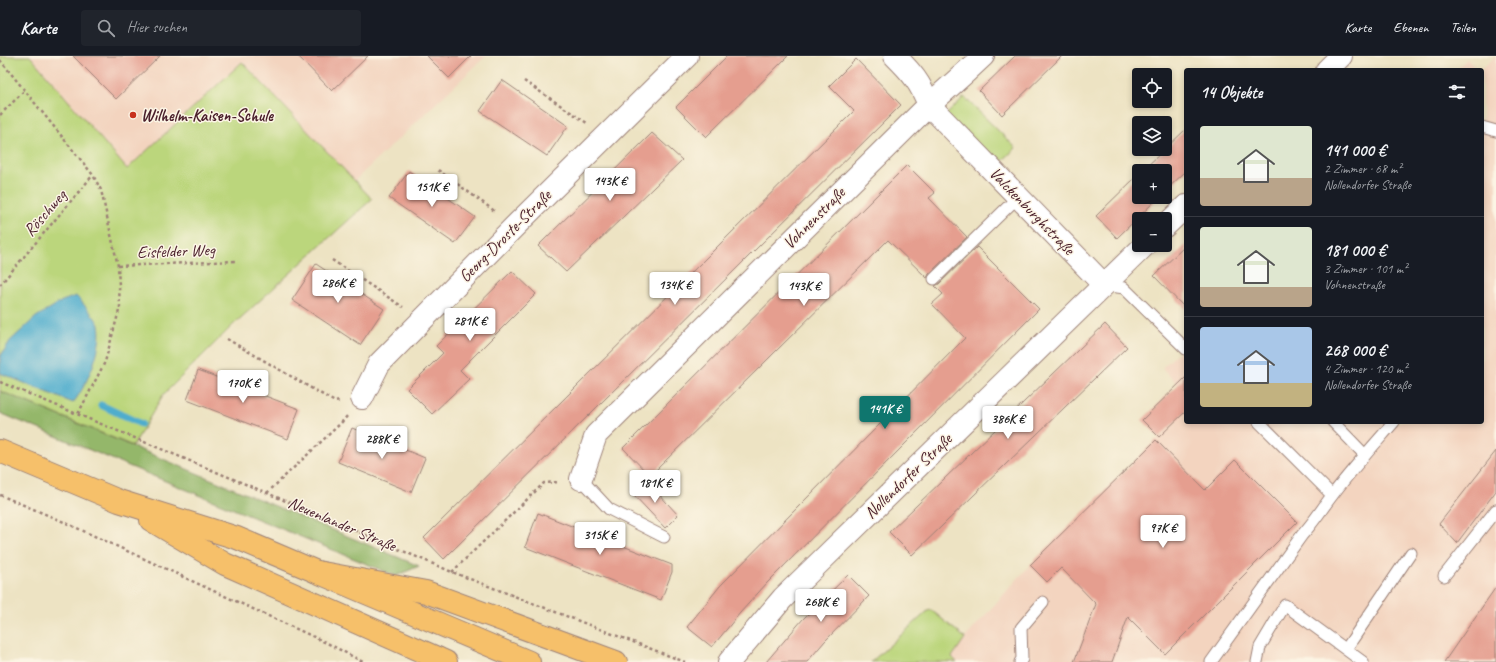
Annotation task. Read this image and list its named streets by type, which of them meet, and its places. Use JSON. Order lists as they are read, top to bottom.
{
  "streets": {
    "street": [
      "Valckenburghstraße",
      "Vohnenstraße",
      "Georg-Droste-Straße",
      "Nollendorfer Straße"
    ],
    "path": ["Röschweg", "Eisfelder Weg", "Neuenlander Straße"]
  },
  "crossings": [
    ["Valckenburghstraße", "Vohnenstraße"],
    ["Valckenburghstraße", "Nollendorfer Straße"]
  ],
  "places": ["Wilhelm-Kaisen-Schule"],
  "page": {
    "header": "Karte",
    "search": "Hier suchen",
    "nav": ["Karte", "Ebenen", "Teilen"],
    "map_buttons": ["+", "−"],
    "heading": "14 Objekte",
    "list": [
      {
        "name": "141 000 €",
        "note": "2 Zimmer · 68 m² · Nollendorfer Straße"
      },
      {
        "name": "181 000 €",
        "note": "3 Zimmer · 101 m² · Vohnenstraße"
      },
      {
        "name": "268 000 €",
        "note": "4 Zimmer · 120 m² · Nollendorfer Straße"
      }
    ],
    "price": [
      "143K €",
      "151K €",
      "286K €",
      "134K €",
      "143K €",
      "281K €",
      "170K €",
      "141K €",
      "386K €",
      "288K €",
      "181K €",
      "97K €",
      "315K €",
      "268K €"
    ]
  }
}
